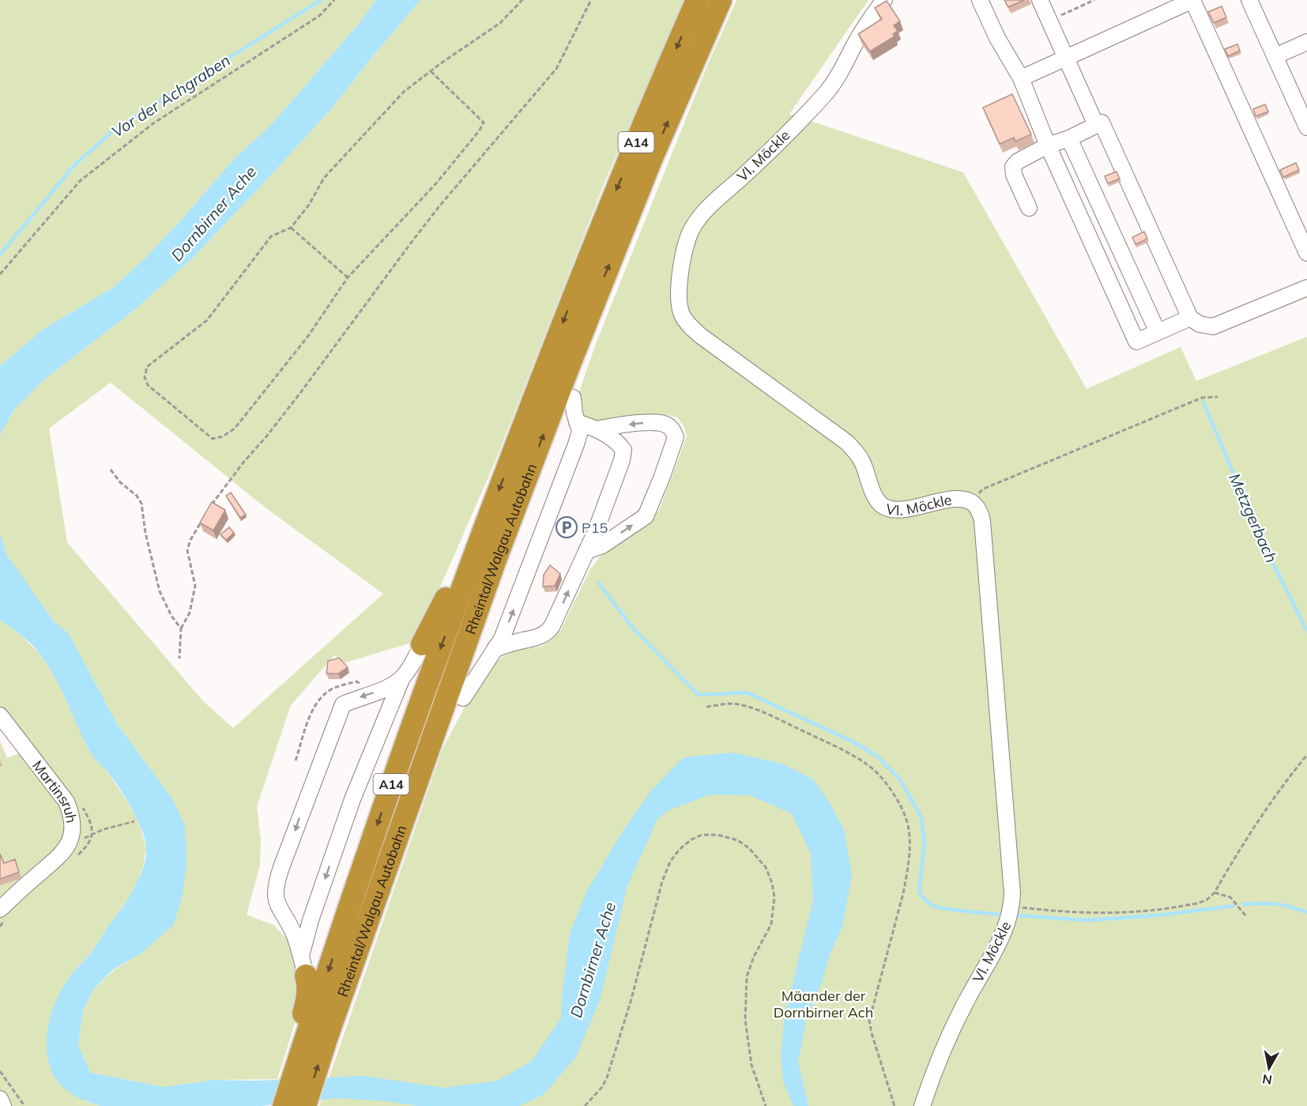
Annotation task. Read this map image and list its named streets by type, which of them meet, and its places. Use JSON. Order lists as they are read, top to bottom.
{
  "streets": {
    "highway": ["A14", "Rheintal/Walgau Autobahn"],
    "street": ["VI. Möckle", "Martinsruh"]
  },
  "water": ["Vor der Achgraben", "Dornbirner Ache", "Metzgerbach"],
  "parks": ["Mäander der Dornbirner Ach"],
  "places": {
    "parking": ["P15"]
  },
  "north": "bottom"
}
